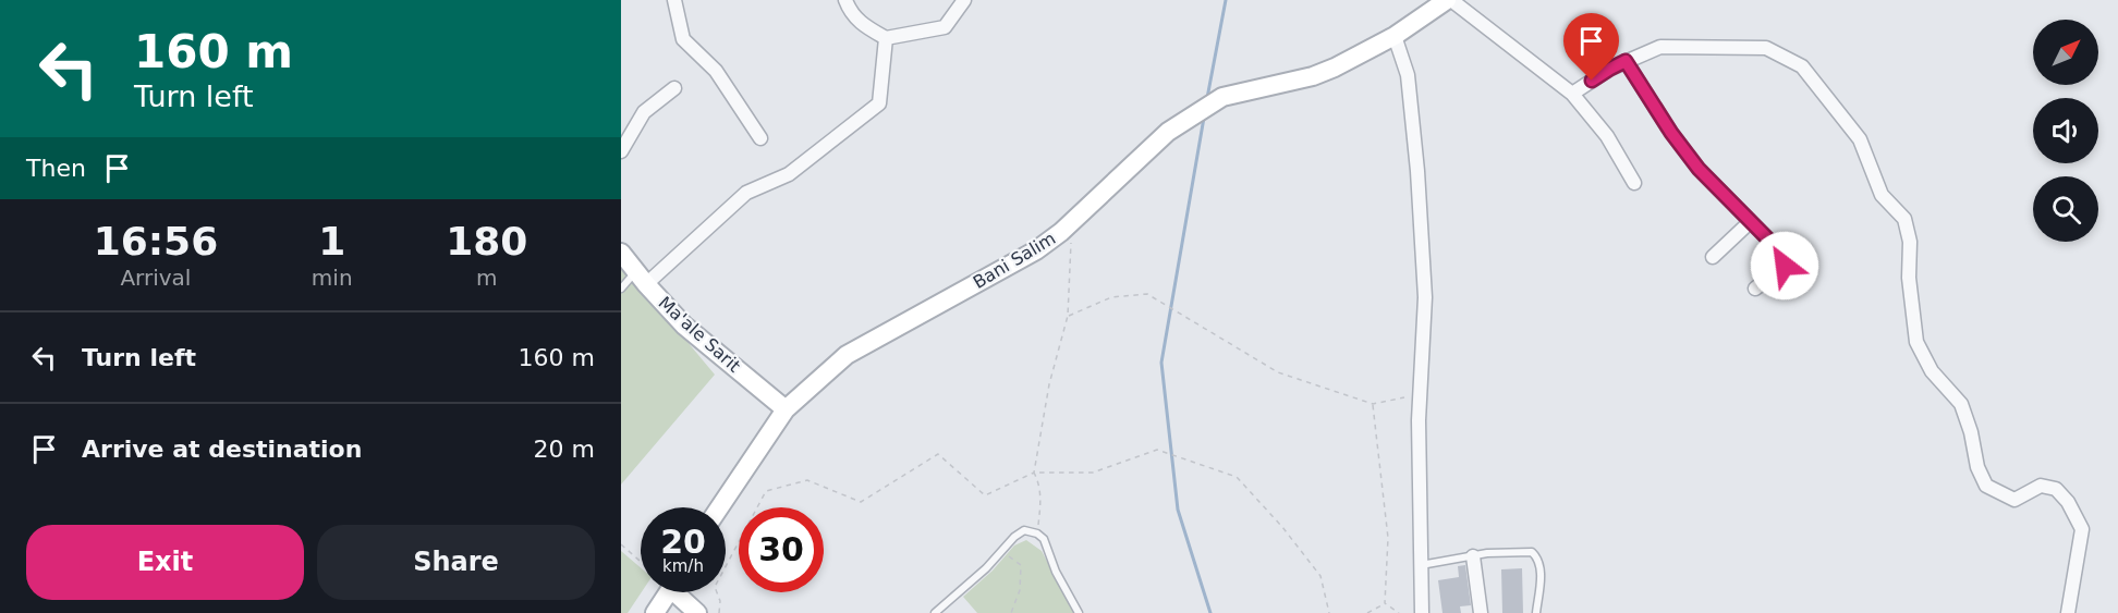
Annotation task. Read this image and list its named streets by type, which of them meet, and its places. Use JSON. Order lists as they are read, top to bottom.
{
  "streets": {
    "street": ["Bani Salim", "Ma'ale Sarit"]
  },
  "crossings": [
    ["Bani Salim", "Ma'ale Sarit"]
  ],
  "north": "top right",
  "page": {
    "turn": ["160 m", "Turn left"],
    "then": "Then",
    "eta": [
      "16:56",
      "Arrival",
      "1",
      "min",
      "180",
      "m"
    ],
    "list": [
      {
        "name": "Turn left",
        "value": "160 m"
      },
      {
        "name": "Arrive at destination",
        "value": "20 m"
      }
    ],
    "speed": "20 km/h",
    "limit": "30",
    "buttons": ["Exit", "Share"]
  }
}
